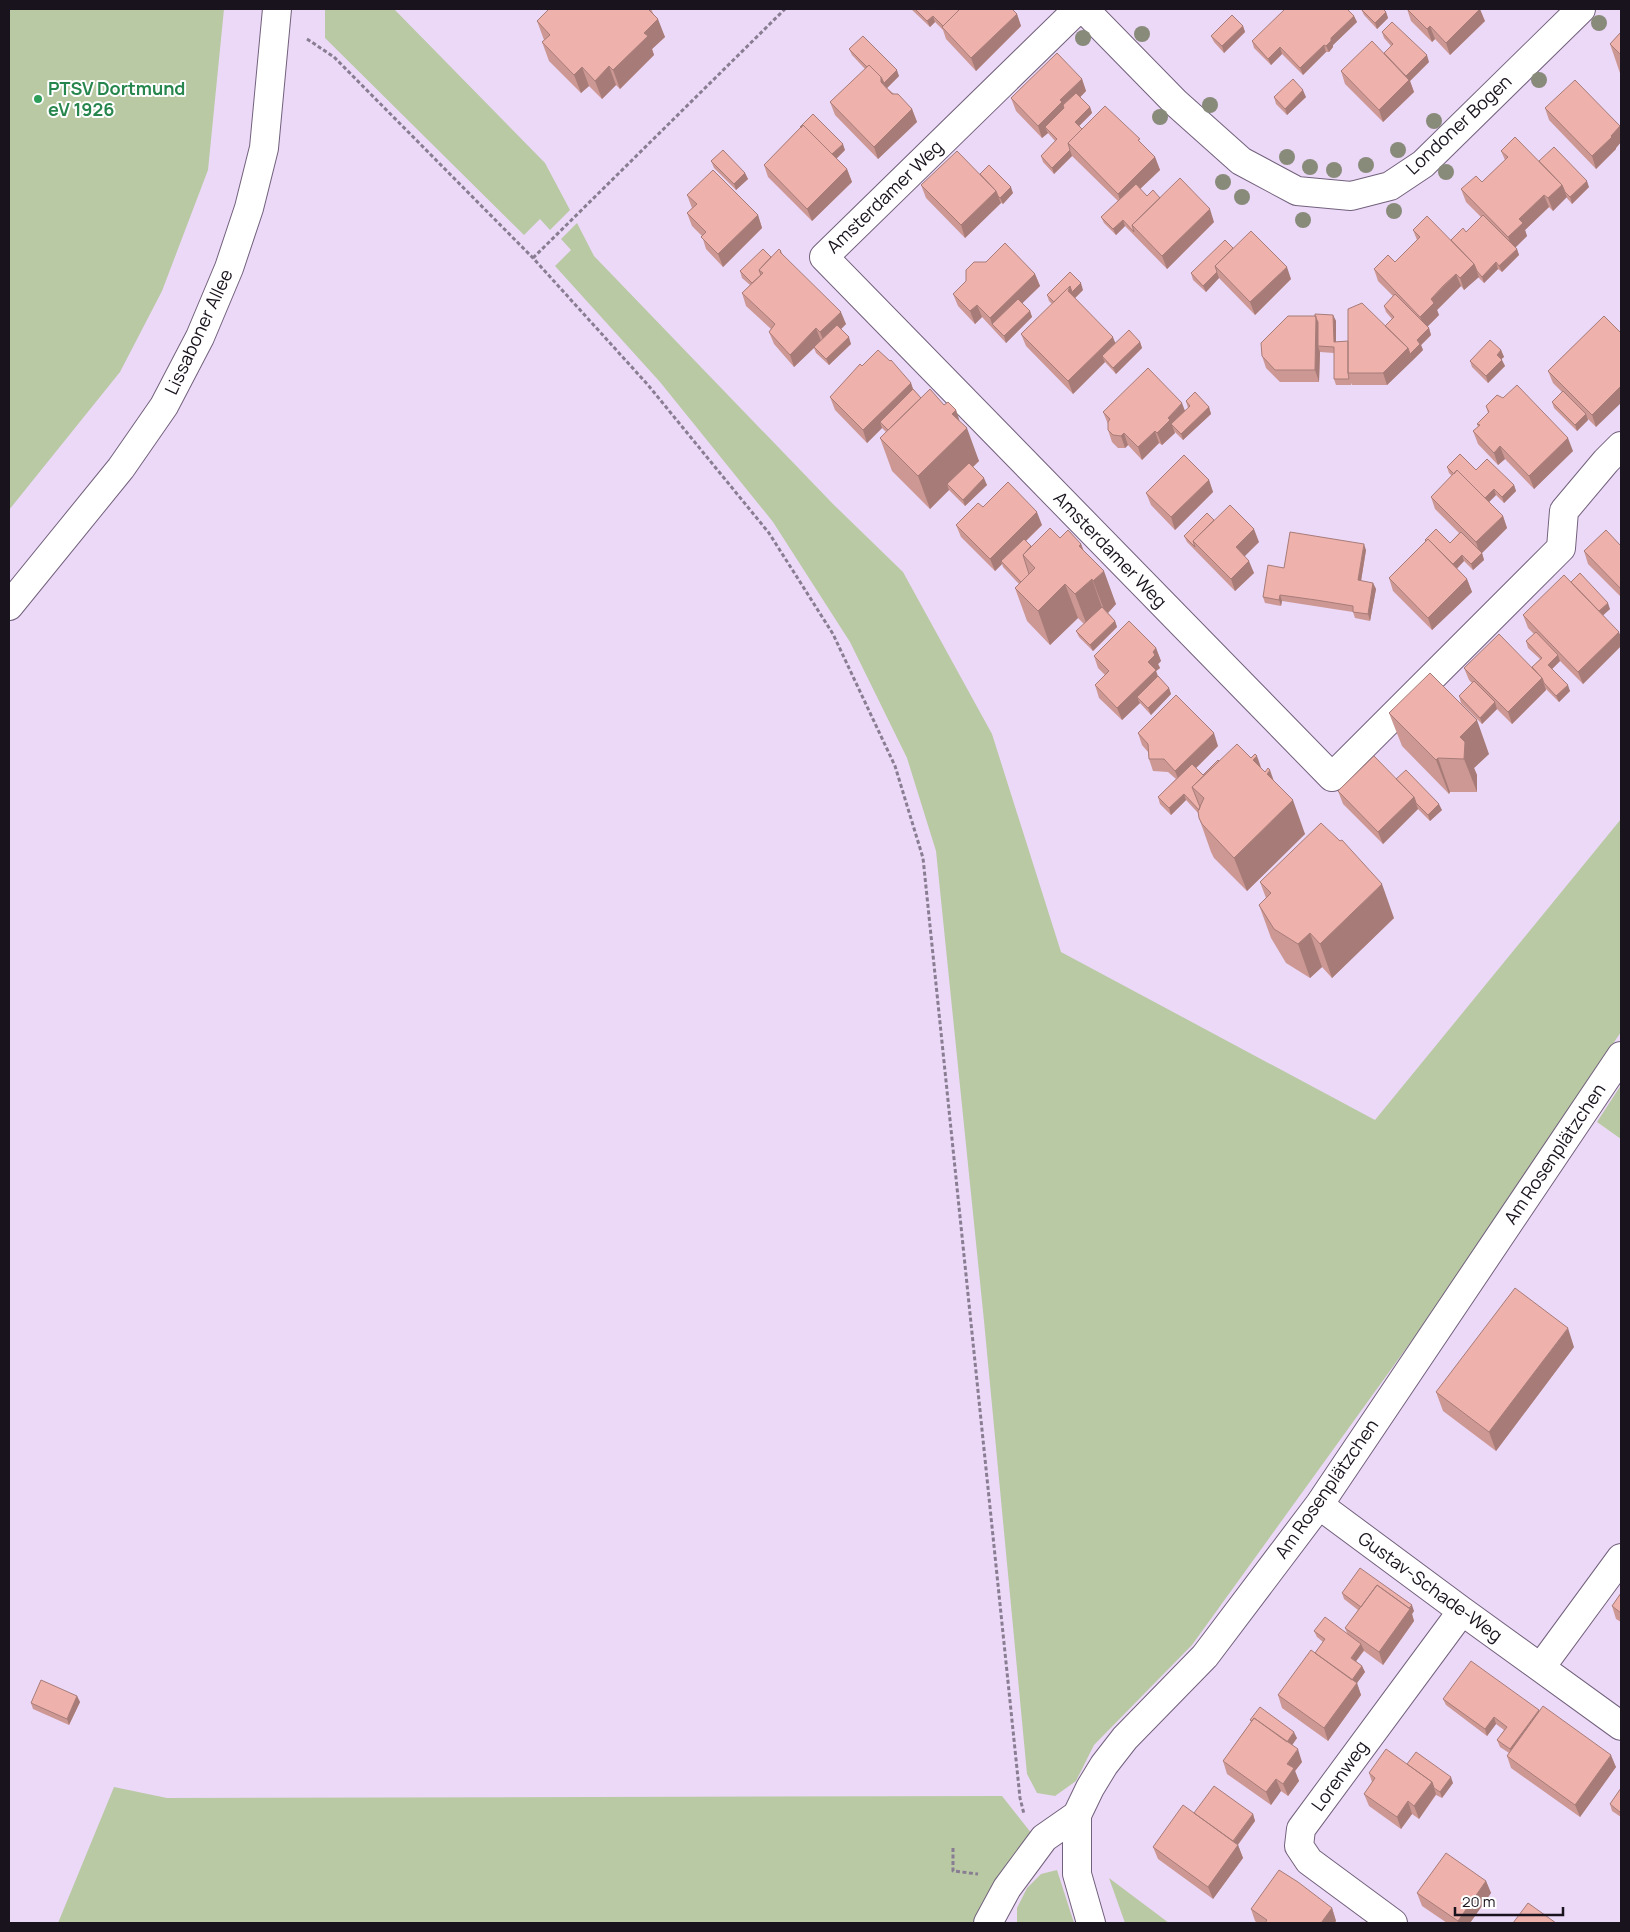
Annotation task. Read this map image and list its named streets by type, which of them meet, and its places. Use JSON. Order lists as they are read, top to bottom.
{
  "streets": {
    "street": [
      "Londoner Bogen",
      "Amsterdamer Weg",
      "Lissaboner Allee",
      "Am Rosenplätzchen",
      "Gustav-Schade-Weg",
      "Lorenweg"
    ]
  },
  "crossings": [
    ["Am Rosenplätzchen", "Gustav-Schade-Weg"],
    ["Gustav-Schade-Weg", "Lorenweg"]
  ],
  "places": ["PTSV Dortmund eV 1926"],
  "scale_bar": "20 m"
}
